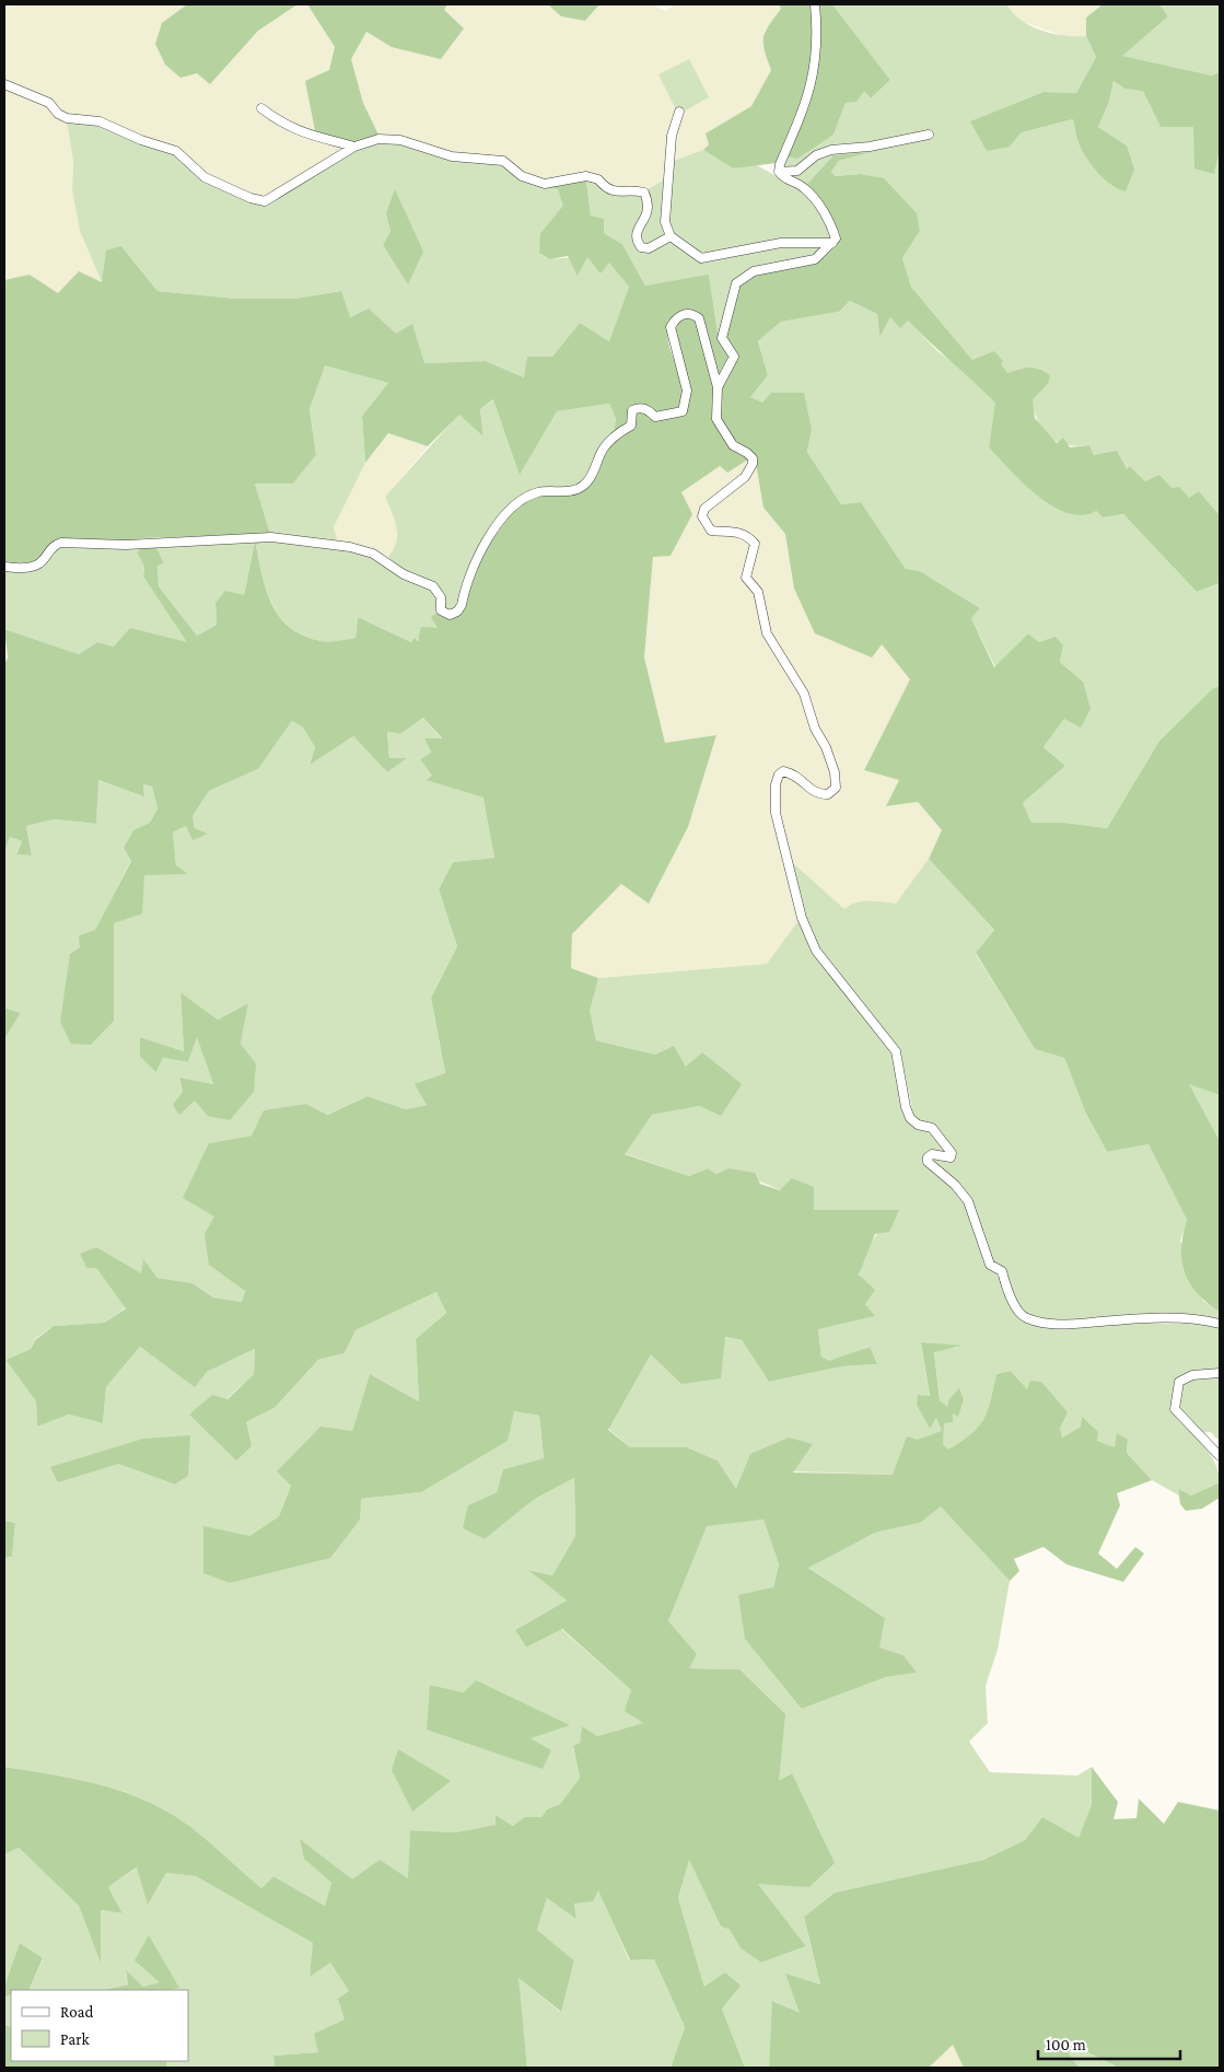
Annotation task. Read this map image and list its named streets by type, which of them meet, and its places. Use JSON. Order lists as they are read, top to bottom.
{
  "legend": ["Road", "Park"],
  "scale_bar": "100 m"
}
